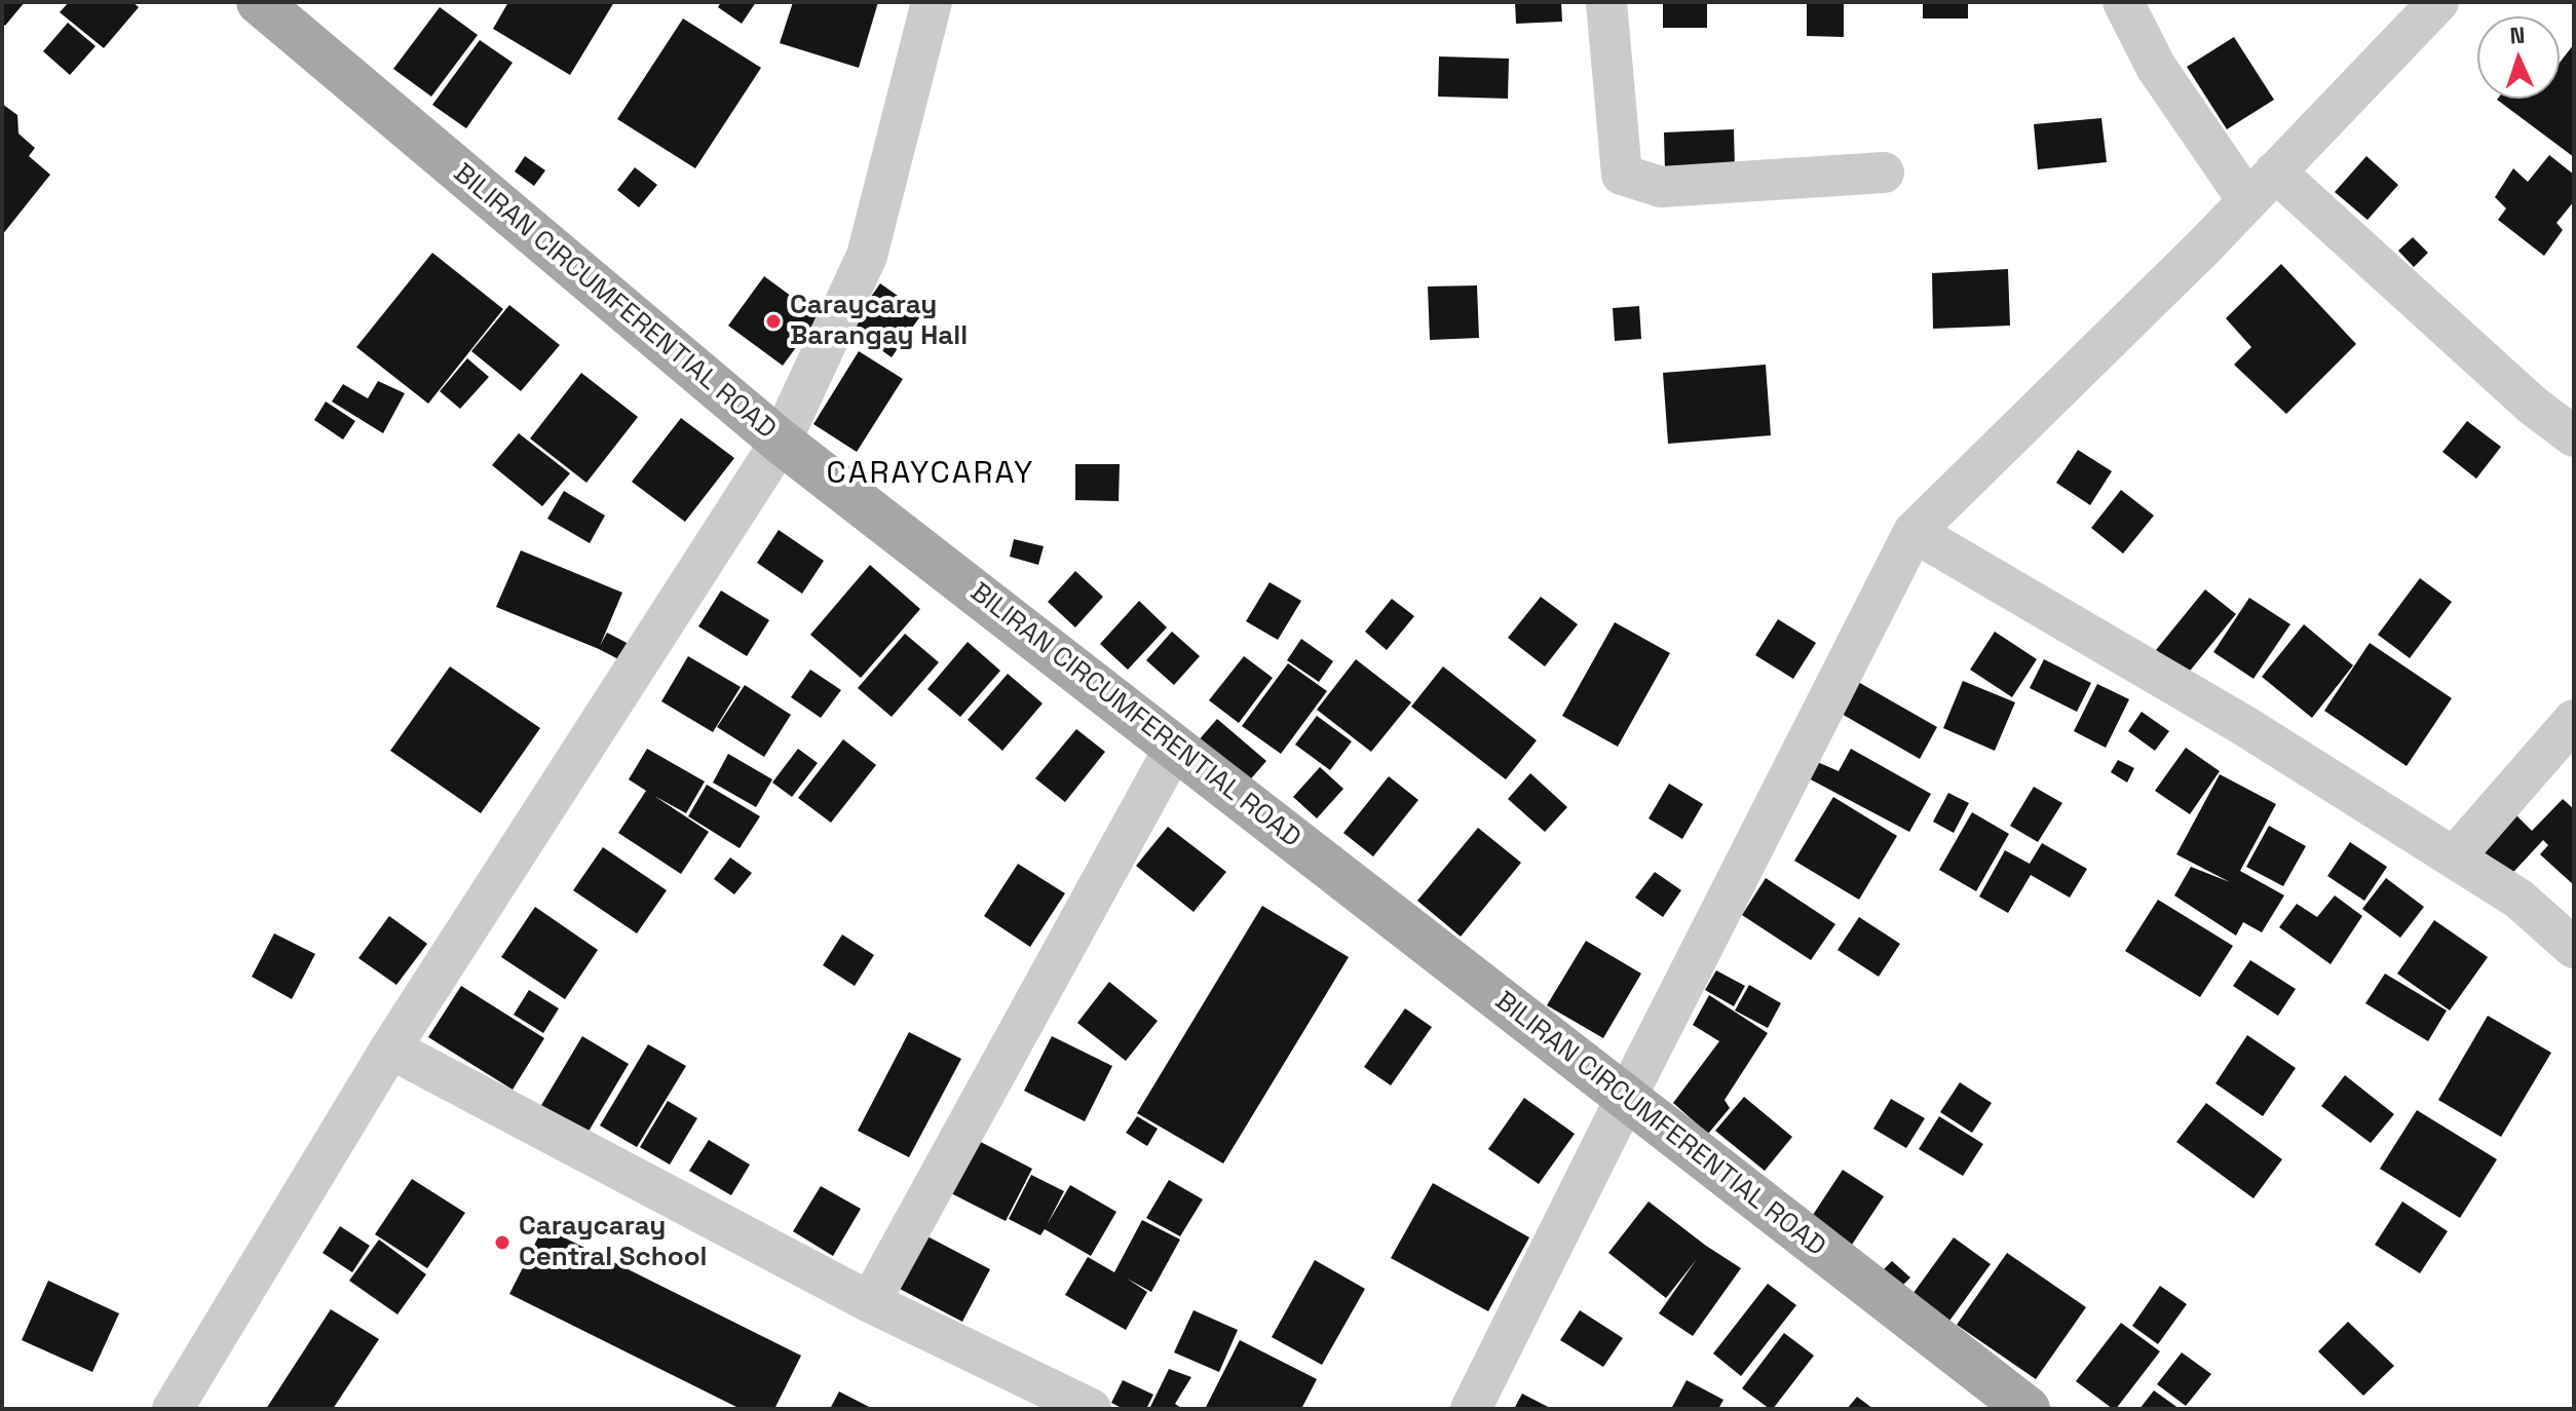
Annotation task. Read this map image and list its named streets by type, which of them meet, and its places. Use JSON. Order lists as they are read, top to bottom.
{
  "streets": {
    "main road": ["BILIRAN CIRCUMFERENTIAL ROAD"]
  },
  "districts": ["CARAYCARAY"],
  "places": ["Caraycaray Barangay Hall", "Caraycaray Central School"],
  "north": "top"
}
